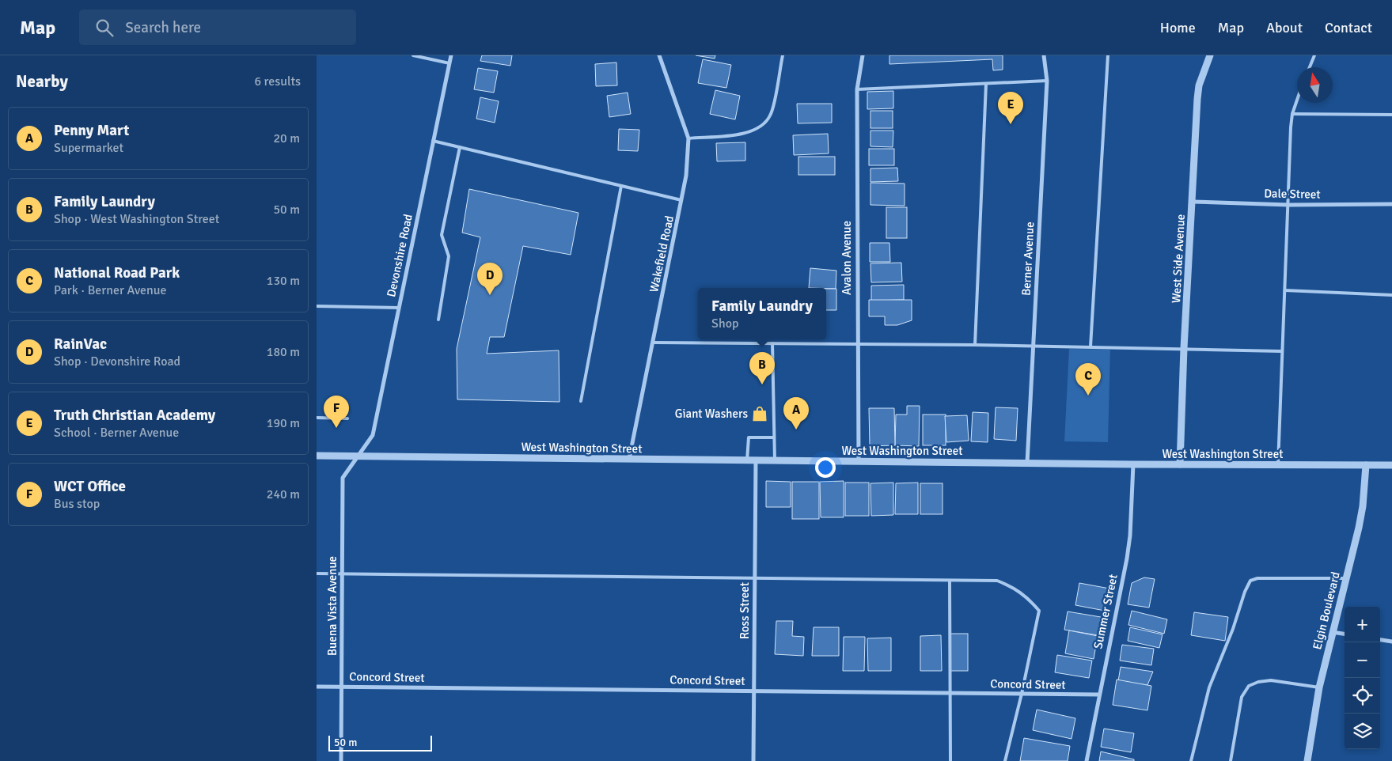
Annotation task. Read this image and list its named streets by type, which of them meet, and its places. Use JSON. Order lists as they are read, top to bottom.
{
  "streets": {
    "street": [
      "Dale Street",
      "Wakefield Road",
      "Devonshire Road",
      "Avalon Avenue",
      "Berner Avenue",
      "West Side Avenue",
      "West Washington Street",
      "Buena Vista Avenue",
      "Ross Street",
      "Elgin Boulevard",
      "Summer Street",
      "Concord Street"
    ]
  },
  "crossings": [
    ["Dale Street", "West Side Avenue"],
    ["Wakefield Road", "West Washington Street"],
    ["Devonshire Road", "West Washington Street"],
    ["Devonshire Road", "Buena Vista Avenue"],
    ["Avalon Avenue", "West Washington Street"],
    ["Berner Avenue", "West Washington Street"],
    ["West Side Avenue", "West Washington Street"],
    ["West Washington Street", "Buena Vista Avenue"],
    ["West Washington Street", "Ross Street"],
    ["West Washington Street", "Elgin Boulevard"],
    ["West Washington Street", "Summer Street"],
    ["Buena Vista Avenue", "Concord Street"],
    ["Ross Street", "Concord Street"],
    ["Summer Street", "Concord Street"]
  ],
  "places": {
    "shop": ["Giant Washers"]
  },
  "scale_bar": "50 m",
  "north": "top",
  "page": {
    "header": "Map",
    "search": "Search here",
    "nav": [
      "Home",
      "Map",
      "About",
      "Contact"
    ],
    "heading": ["Nearby", "6 results"],
    "pins": [
      "E",
      "D",
      "B",
      "C",
      "F",
      "A"
    ],
    "list": [
      {
        "mark": "A",
        "name": "Penny Mart",
        "note": "Supermarket",
        "value": "20 m"
      },
      {
        "mark": "B",
        "name": "Family Laundry",
        "note": "Shop · West Washington Street",
        "value": "50 m"
      },
      {
        "mark": "C",
        "name": "National Road Park",
        "note": "Park · Berner Avenue",
        "value": "130 m"
      },
      {
        "mark": "D",
        "name": "RainVac",
        "note": "Shop · Devonshire Road",
        "value": "180 m"
      },
      {
        "mark": "E",
        "name": "Truth Christian Academy",
        "note": "School · Berner Avenue",
        "value": "190 m"
      },
      {
        "mark": "F",
        "name": "WCT Office",
        "note": "Bus stop",
        "value": "240 m"
      }
    ],
    "popup": ["Family Laundry", "Shop"],
    "map_buttons": ["+", "−"],
    "scale": "50 m"
  }
}
